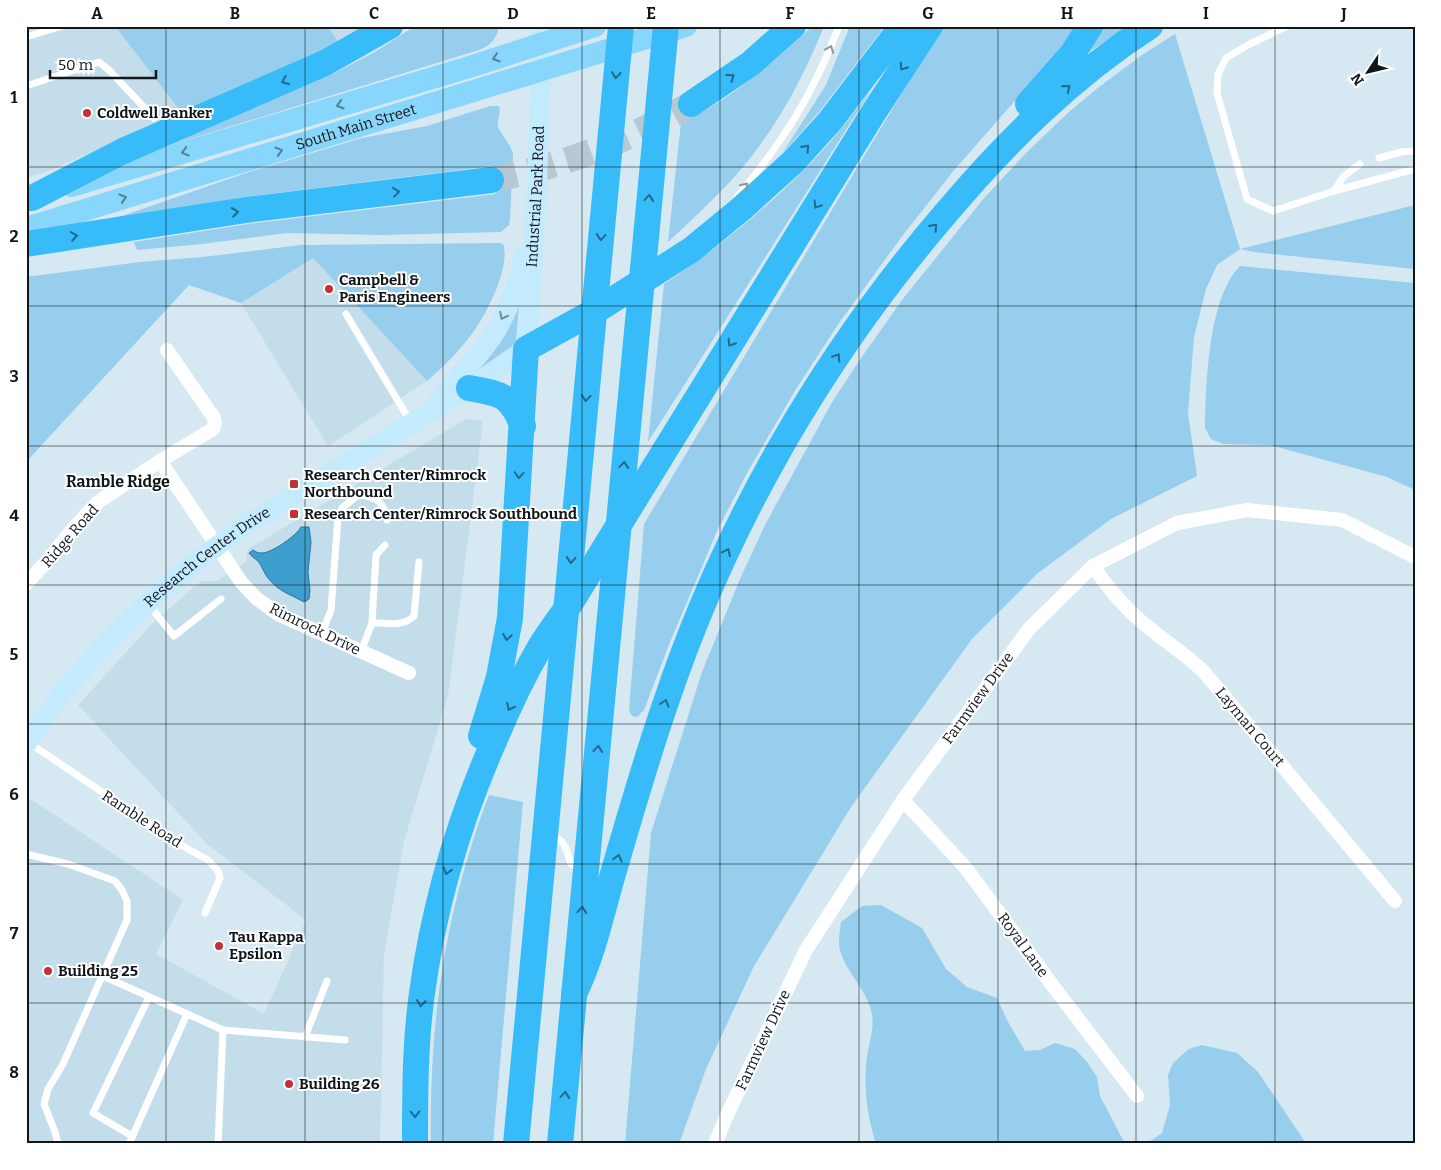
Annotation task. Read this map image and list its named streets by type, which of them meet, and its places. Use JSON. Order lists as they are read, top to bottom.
{
  "streets": {
    "main road": ["South Main Street", "Industrial Park Road", "Research Center Drive"],
    "street": [
      "Ridge Road",
      "Rimrock Drive",
      "Farmview Drive",
      "Layman Court",
      "Royal Lane"
    ],
    "lane": ["Ramble Road"]
  },
  "crossings": [
    ["South Main Street", "Industrial Park Road"],
    ["Industrial Park Road", "Research Center Drive"],
    ["Ridge Road", "Rimrock Drive"],
    ["Research Center Drive", "Rimrock Drive"],
    ["Research Center Drive", "Ramble Road"],
    ["Farmview Drive", "Layman Court"],
    ["Farmview Drive", "Royal Lane"]
  ],
  "districts": ["Ramble Ridge"],
  "places": {
    "other": [
      "Coldwell Banker",
      "Campbell & Paris Engineers",
      "Tau Kappa Epsilon",
      "Building 25",
      "Building 26"
    ],
    "transit": ["Research Center/Rimrock Northbound", "Research Center/Rimrock Southbound"]
  },
  "scale_bar": "50 m",
  "north": "bottom left",
  "grid": {
    "columns": [
      "A",
      "B",
      "C",
      "D",
      "E",
      "F",
      "G",
      "H",
      "I",
      "J"
    ],
    "rows": [
      "1",
      "2",
      "3",
      "4",
      "5",
      "6",
      "7",
      "8"
    ]
  }
}
